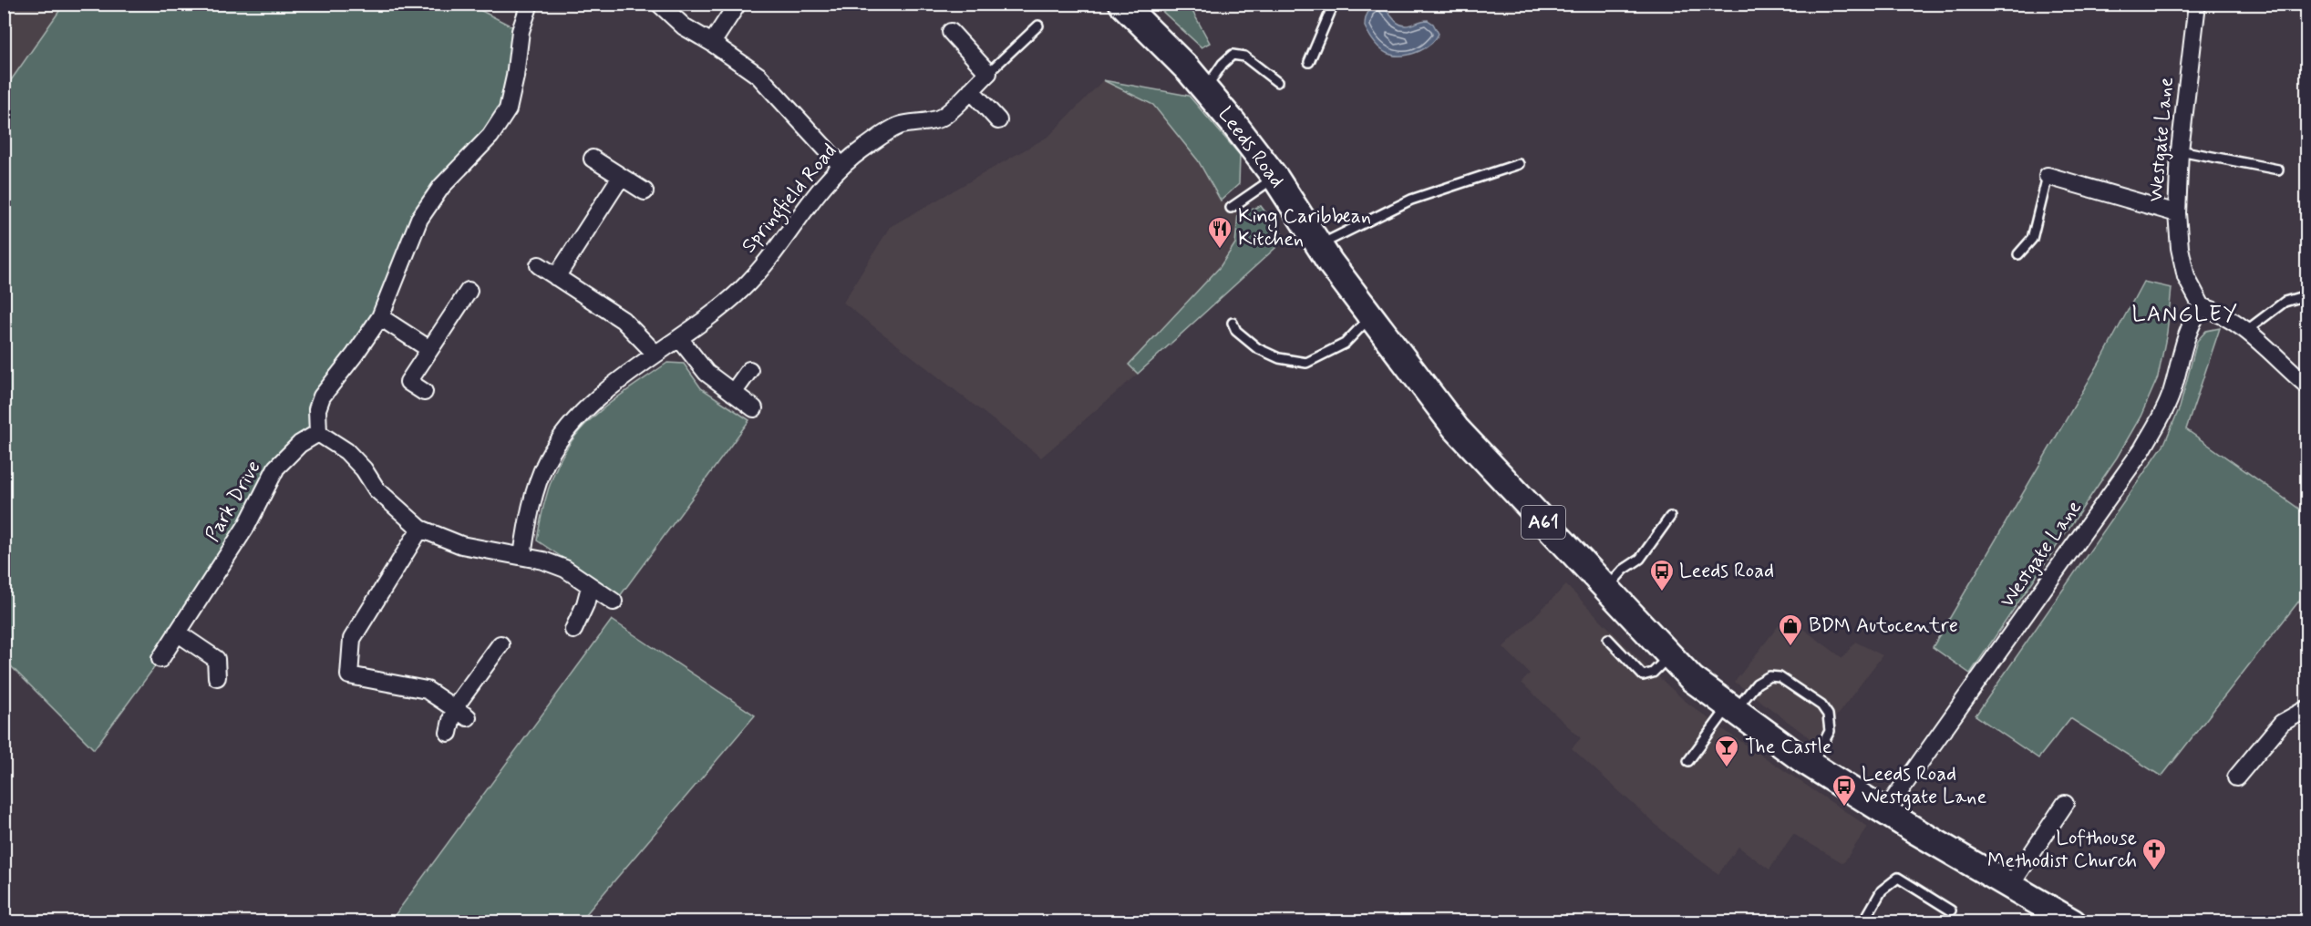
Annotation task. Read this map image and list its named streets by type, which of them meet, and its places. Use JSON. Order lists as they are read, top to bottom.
{
  "streets": {
    "main road": ["Leeds Road", "A61"],
    "street": ["Westgate Lane", "Springfield Road", "Park Drive"]
  },
  "crossings": [
    ["Westgate Lane", "Leeds Road"]
  ],
  "districts": ["LANGLEY"],
  "places": {
    "restaurant": ["King Caribbean Kitchen"],
    "bus stop": ["Leeds Road", "Leeds Road Westgate Lane"],
    "shop": ["BDM Autocentre"],
    "bar": ["The Castle"],
    "church": ["Lofthouse Methodist Church"]
  }
}
